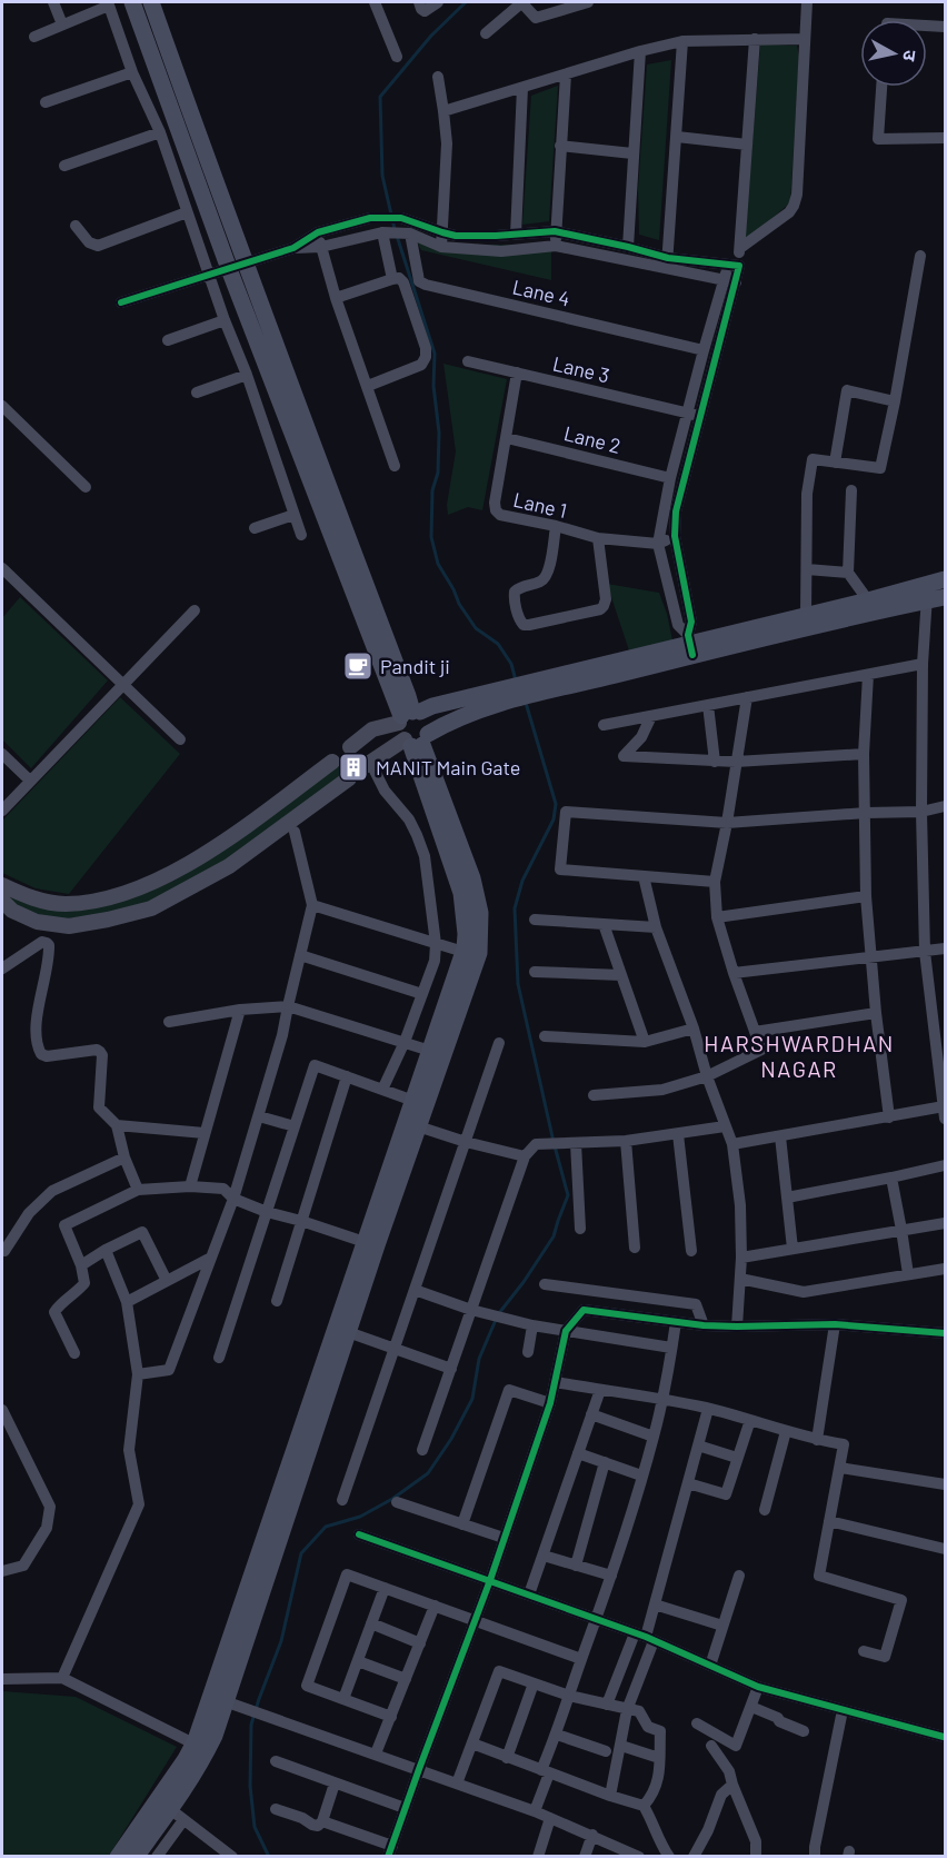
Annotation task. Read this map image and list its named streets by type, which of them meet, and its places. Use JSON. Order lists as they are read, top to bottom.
{
  "streets": {
    "street": [
      "Lane 4",
      "Lane 3",
      "Lane 2",
      "Lane 1"
    ]
  },
  "crossings": [
    ["Lane 3", "Lane 1"],
    ["Lane 2", "Lane 1"]
  ],
  "districts": ["HARSHWARDHAN NAGAR"],
  "places": {
    "cafe": ["Pandit ji"],
    "building": ["MANIT Main Gate"]
  },
  "north": "right"
}
